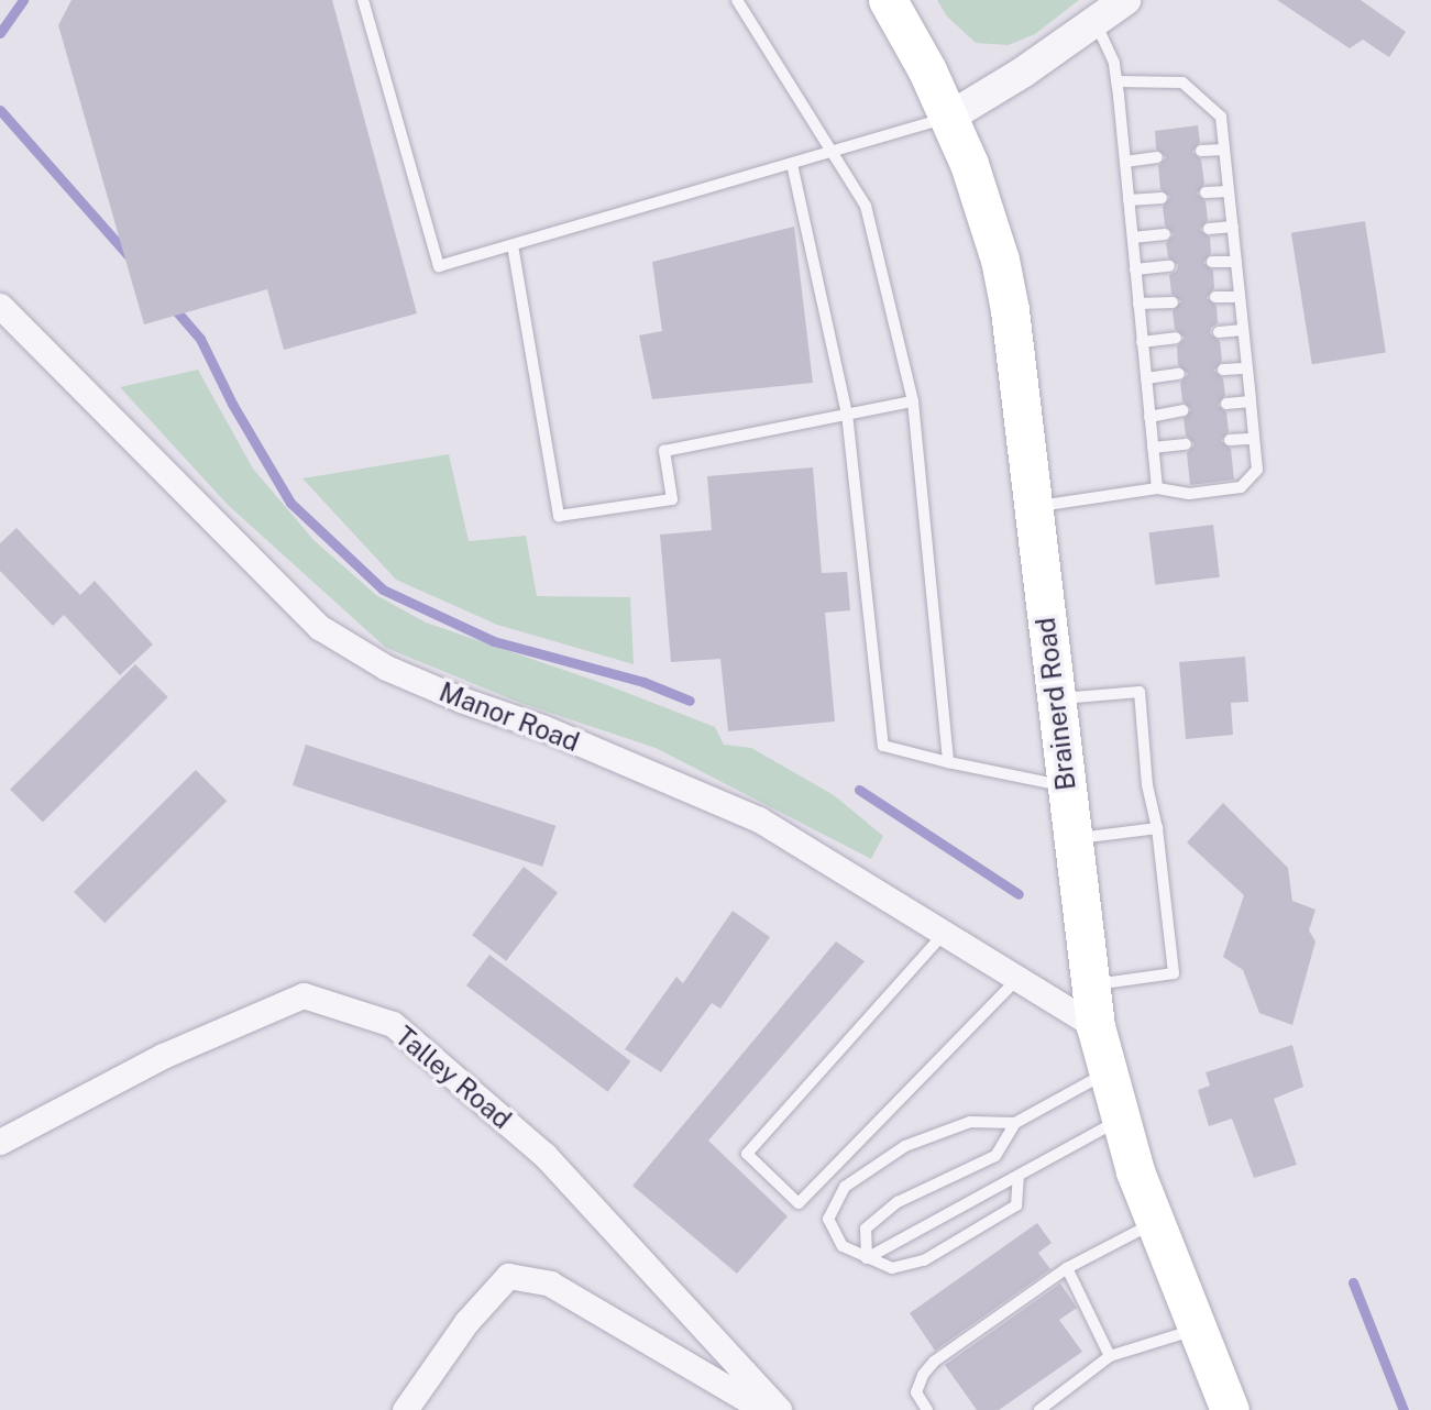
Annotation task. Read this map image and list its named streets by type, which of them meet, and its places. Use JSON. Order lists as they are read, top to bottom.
{
  "streets": {
    "main road": ["Brainerd Road"],
    "street": ["Manor Road", "Talley Road"]
  },
  "crossings": [
    ["Brainerd Road", "Manor Road"]
  ]
}
